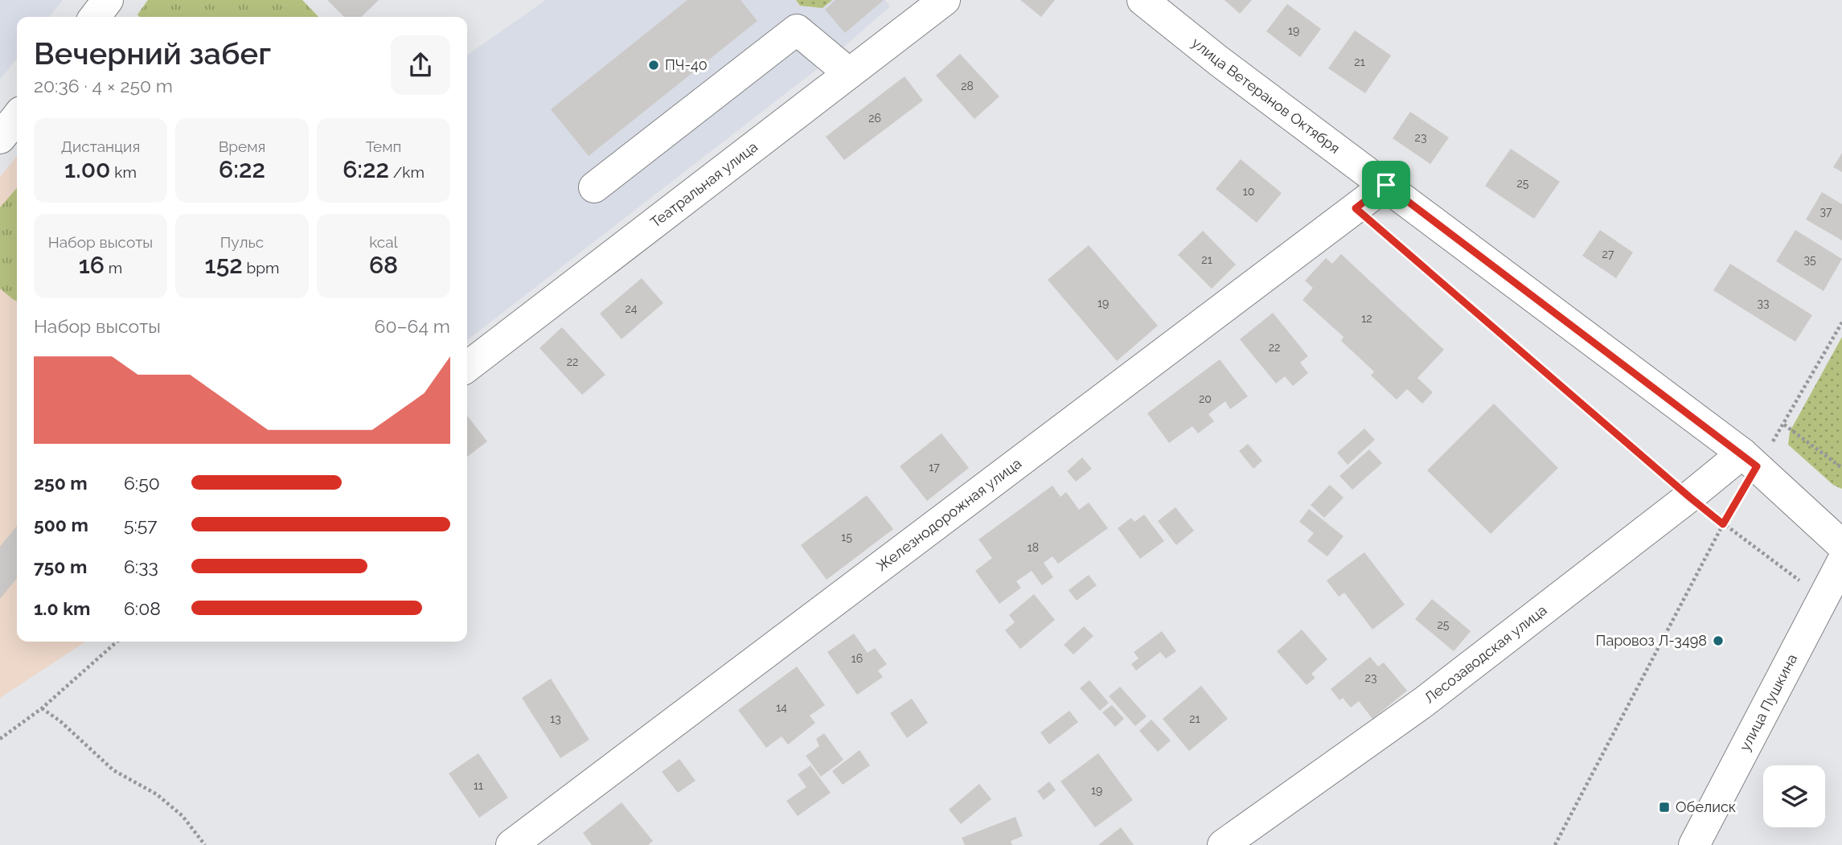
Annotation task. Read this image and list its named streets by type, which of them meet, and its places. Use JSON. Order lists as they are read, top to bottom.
{
  "streets": {
    "street": [
      "улица Ветеранов Октября",
      "Театральная улица",
      "Железнодорожная улица",
      "Лесозаводская улица",
      "улица Пушкина"
    ]
  },
  "crossings": [
    ["улица Ветеранов Октября", "Железнодорожная улица"],
    ["улица Ветеранов Октября", "Лесозаводская улица"]
  ],
  "places": {
    "other": ["ПЧ-40", "Паровоз Л-3498"],
    "transit": ["Обелиск"]
  },
  "house_numbers": [
    "19",
    "21",
    "28",
    "26",
    "23",
    "25",
    "10",
    "37",
    "27",
    "21",
    "35",
    "19",
    "33",
    "24",
    "12",
    "22",
    "22",
    "20",
    "17",
    "15",
    "18",
    "25",
    "16",
    "23",
    "14",
    "13",
    "21",
    "11",
    "19"
  ],
  "page": {
    "heading": ["Вечерний забег", "20:36 · 4 × 250 m"],
    "stats": [
      ["Дистанция", "1.00 km"],
      ["Время", "6:22"],
      ["Темп", "6:22 /km"],
      ["Набор высоты", "16 m"],
      ["Пульс", "152 bpm"],
      ["kcal", "68"]
    ],
    "chart": ["Набор высоты", "60–64 m"],
    "list": [
      {
        "name": "250 m",
        "note": "6:50"
      },
      {
        "name": "500 m",
        "note": "5:57"
      },
      {
        "name": "750 m",
        "note": "6:33"
      },
      {
        "name": "1.0 km",
        "note": "6:08"
      }
    ]
  }
}
